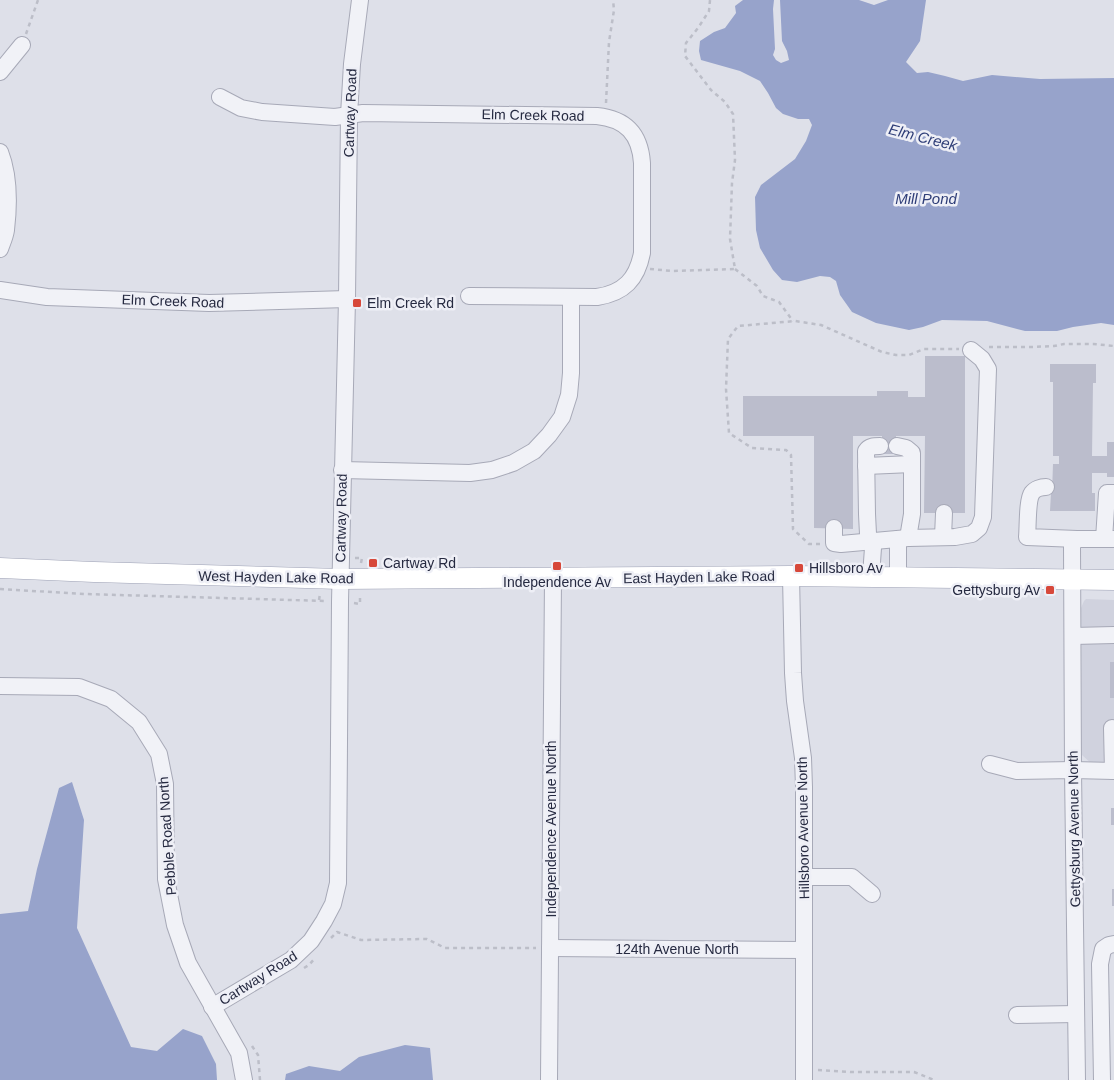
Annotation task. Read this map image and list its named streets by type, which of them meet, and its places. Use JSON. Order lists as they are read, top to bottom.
{
  "streets": {
    "main road": ["West Hayden Lake Road", "East Hayden Lake Road"],
    "street": [
      "Cartway Road",
      "Elm Creek Road",
      "Hillsboro Avenue North",
      "Independence Avenue North",
      "Gettysburg Avenue North",
      "Pebble Road North",
      "124th Avenue North"
    ]
  },
  "crossings": [
    ["Cartway Road", "Elm Creek Road"],
    ["Cartway Road", "West Hayden Lake Road"],
    ["Cartway Road", "Pebble Road North"],
    ["West Hayden Lake Road", "East Hayden Lake Road"],
    ["West Hayden Lake Road", "Independence Avenue North"],
    ["East Hayden Lake Road", "Hillsboro Avenue North"],
    ["East Hayden Lake Road", "Independence Avenue North"],
    ["East Hayden Lake Road", "Gettysburg Avenue North"],
    ["Hillsboro Avenue North", "124th Avenue North"],
    ["Independence Avenue North", "124th Avenue North"]
  ],
  "water": ["Elm Creek", "Mill Pond"],
  "places": {
    "transit": [
      "Elm Creek Rd",
      "Cartway Rd",
      "Independence Av",
      "Hillsboro Av",
      "Gettysburg Av"
    ]
  }
}
